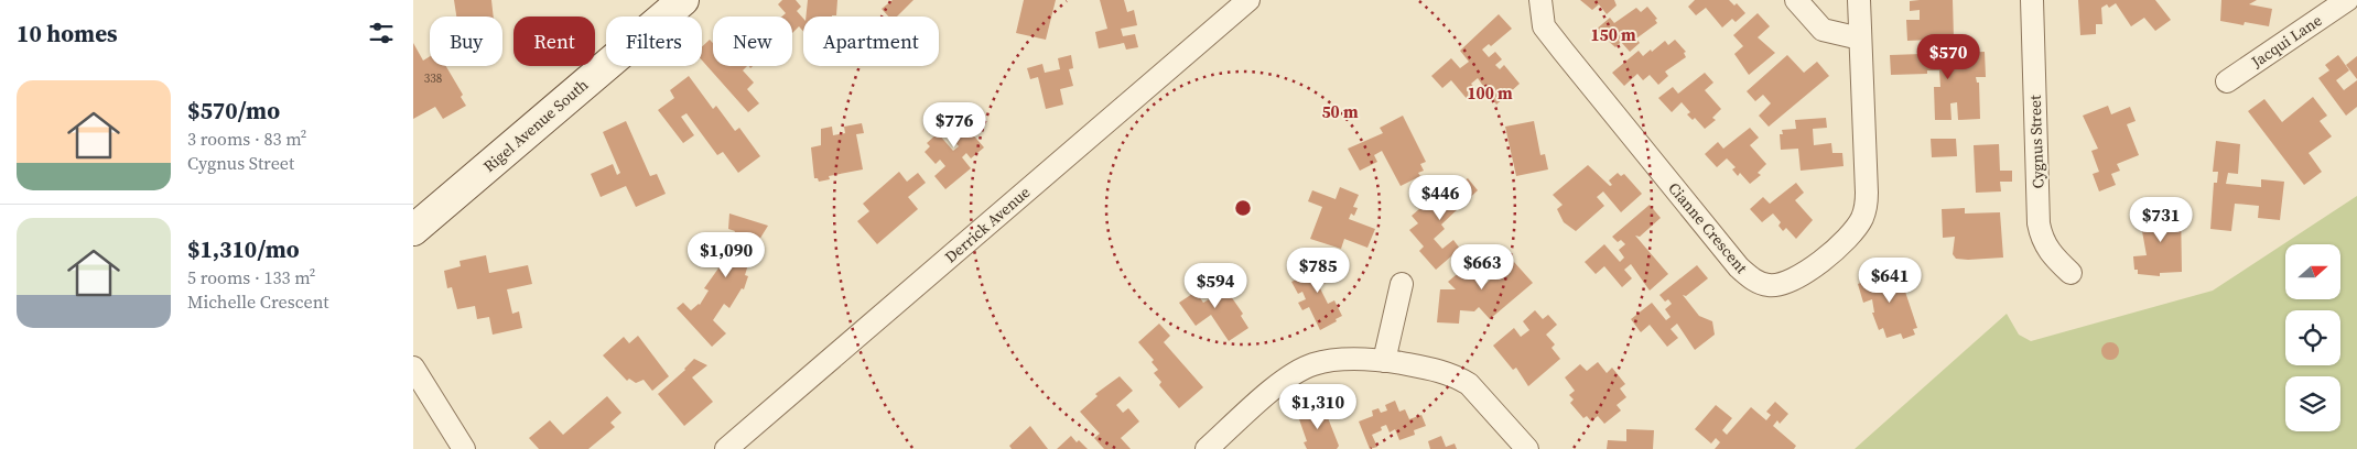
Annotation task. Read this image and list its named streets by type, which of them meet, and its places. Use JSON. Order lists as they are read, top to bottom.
{
  "streets": {
    "main road": ["Rigel Avenue South"],
    "street": [
      "Jacqui Lane",
      "Cygnus Street",
      "Derrick Avenue",
      "Cianne Crescent"
    ]
  },
  "house_numbers": ["338"],
  "north": "right",
  "page": {
    "heading": "10 homes",
    "chip": [
      "Buy",
      "Rent",
      "Filters",
      "New",
      "Apartment"
    ],
    "price": [
      "$570",
      "$776",
      "$446",
      "$731",
      "$1,090",
      "$663",
      "$785",
      "$641",
      "$594",
      "$1,310"
    ],
    "list": [
      {
        "name": "$570/mo",
        "note": "3 rooms · 83 m² · Cygnus Street"
      },
      {
        "name": "$1,310/mo",
        "note": "5 rooms · 133 m² · Michelle Crescent"
      }
    ]
  },
  "rings": ["150 m", "100 m", "50 m"]
}
